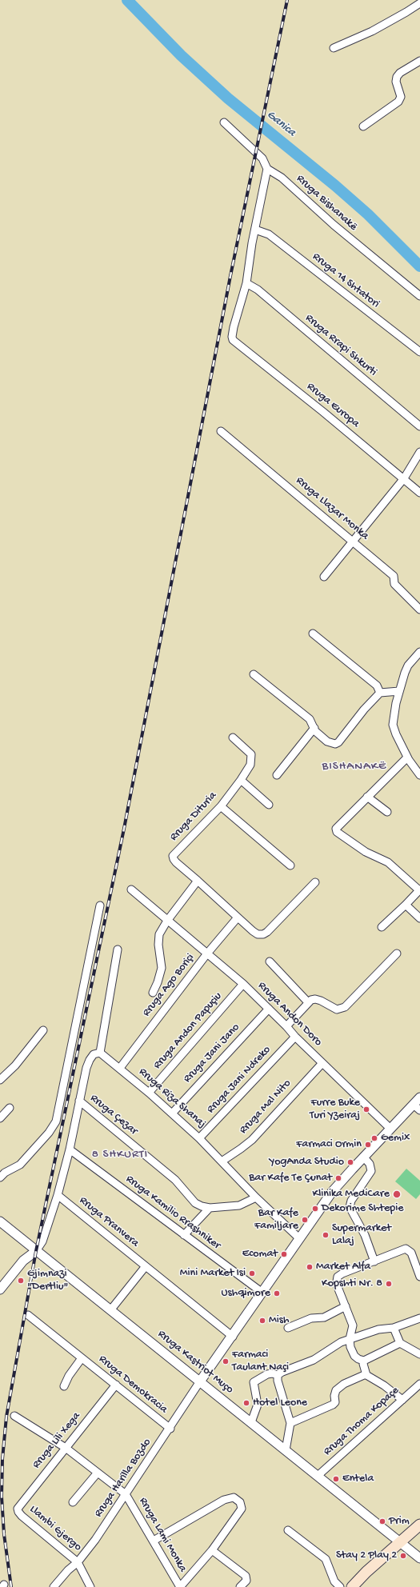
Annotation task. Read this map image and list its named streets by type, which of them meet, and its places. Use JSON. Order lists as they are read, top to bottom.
{
  "streets": {
    "street": [
      "Rruga Bishanakë",
      "Rruga 14 Shtatori",
      "Rruga Rrapi Shkurti",
      "Rruga Europa",
      "Rruga Llazar Monka",
      "Rruga Dituria",
      "Rruga Ago Boriçi",
      "Rruga Andon Doro",
      "Rruga Andon Papuçiu",
      "Rruga Jani Jano",
      "Rruga Jani Ndreko",
      "Rruga Riza Shanaj",
      "Rruga Mal Nito",
      "Rruga Çezar",
      "Rruga Kamilio Rrashniker",
      "Rruga Pranvera",
      "Rruga Kastriot Muço",
      "Rruga Demokracia",
      "Rruga Thoma Kopaçe",
      "Rruga Lili Xega",
      "Rruga Harilla Bozdo",
      "Llambi Gjergo",
      "Rruga Lami Monka"
    ]
  },
  "crossings": [
    ["Rruga Rrapi Shkurti", "Rruga Europa"],
    ["Rruga Ago Boriçi", "Rruga Andon Doro"],
    ["Rruga Ago Boriçi", "Rruga Riza Shanaj"],
    ["Rruga Andon Doro", "Rruga Andon Papuçiu"],
    ["Rruga Andon Doro", "Rruga Jani Jano"],
    ["Rruga Andon Doro", "Rruga Jani Ndreko"],
    ["Rruga Andon Doro", "Rruga Mal Nito"],
    ["Rruga Andon Papuçiu", "Rruga Riza Shanaj"],
    ["Rruga Jani Jano", "Rruga Riza Shanaj"],
    ["Rruga Jani Ndreko", "Rruga Riza Shanaj"],
    ["Rruga Riza Shanaj", "Rruga Mal Nito"],
    ["Rruga Riza Shanaj", "Rruga Çezar"],
    ["Rruga Çezar", "Rruga Kamilio Rrashniker"],
    ["Rruga Çezar", "Rruga Pranvera"],
    ["Rruga Çezar", "Rruga Kastriot Muço"],
    ["Rruga Kastriot Muço", "Rruga Thoma Kopaçe"],
    ["Rruga Kastriot Muço", "Rruga Harilla Bozdo"],
    ["Rruga Demokracia", "Rruga Lili Xega"],
    ["Rruga Demokracia", "Rruga Harilla Bozdo"],
    ["Rruga Lili Xega", "Llambi Gjergo"],
    ["Rruga Harilla Bozdo", "Llambi Gjergo"],
    ["Rruga Harilla Bozdo", "Rruga Lami Monka"]
  ],
  "districts": ["BISHANAKË", "8 SHKURTI"],
  "water": ["Ganica"],
  "places": [
    "Furre Buke Turi Yzeiraj",
    "Gemix",
    "Farmaci Ormin",
    "YogAnda Studio",
    "Bar Kafe Te Çunat",
    "Klinika MediCare",
    "Dekorime Shtepie",
    "Bar Kafe Familjare",
    "Supermarket Lalaj",
    "Ecomat",
    "Market Alfa",
    "Mini Market Isi",
    "Gjimnazi \"Dertliu\"",
    "Kopshti Nr. 8",
    "Ushqimore",
    "Mish",
    "Farmaci Taulant Naçi",
    "Hotel Leone",
    "Entela",
    "Prim",
    "Stay 2 Play 2"
  ]
}
